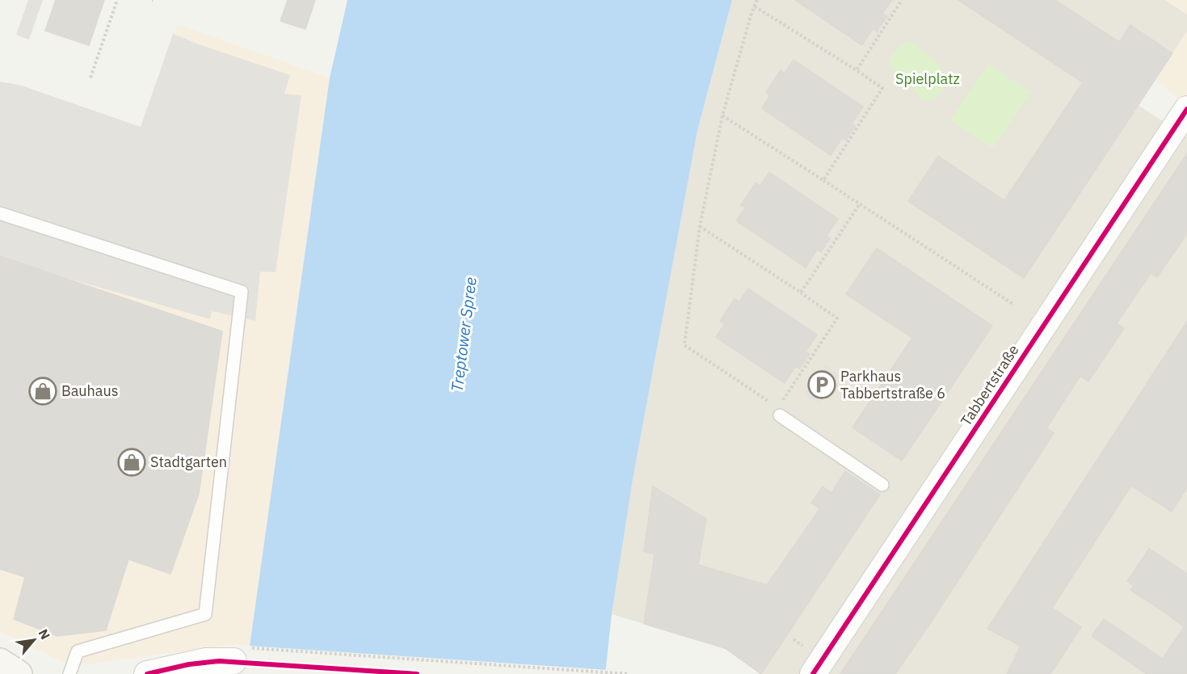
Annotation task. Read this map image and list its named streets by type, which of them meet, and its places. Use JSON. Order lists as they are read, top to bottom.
{
  "streets": {
    "street": ["Tabbertstraße"]
  },
  "water": ["Treptower Spree"],
  "parks": ["Spielplatz"],
  "places": {
    "parking": ["Parkhaus Tabbertstraße 6"],
    "shop": ["Bauhaus", "Stadtgarten"]
  },
  "north": "top right"
}
